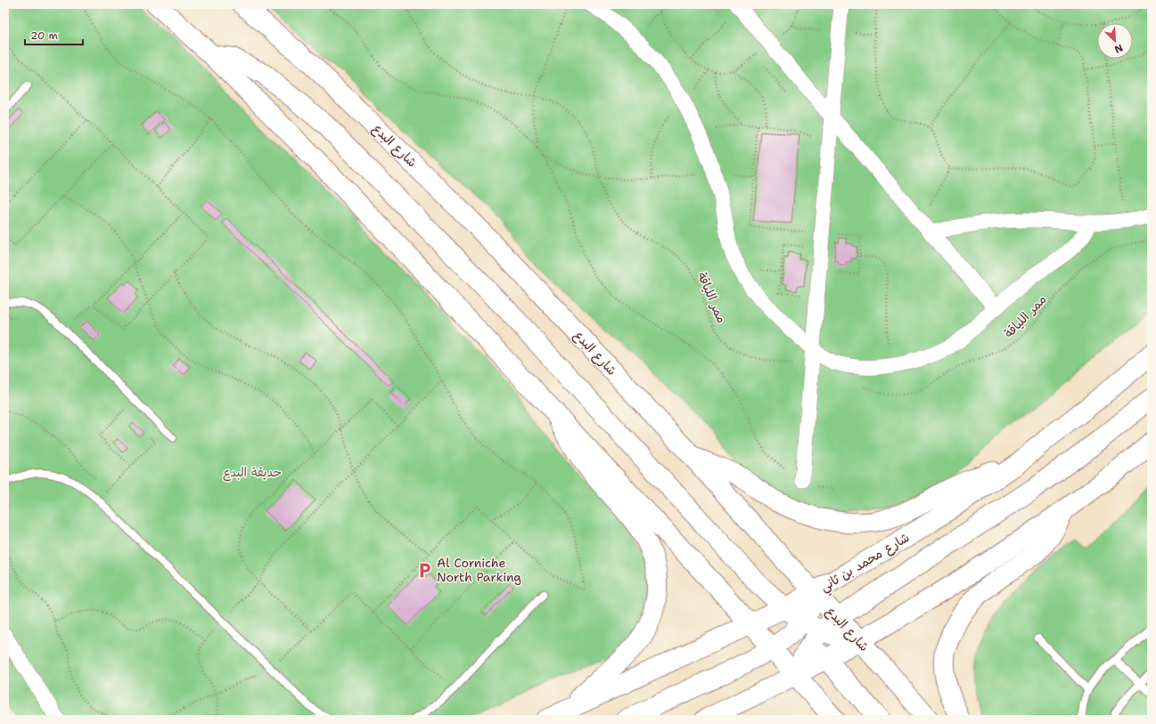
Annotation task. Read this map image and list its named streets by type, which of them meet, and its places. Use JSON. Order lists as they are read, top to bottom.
{
  "streets": {
    "main road": ["شارع البدع", "شارع محمد بن ثاني"],
    "path": ["ممر اللياقة"]
  },
  "crossings": [
    ["شارع البدع", "شارع محمد بن ثاني"]
  ],
  "parks": ["حديقة البدع"],
  "places": {
    "parking": ["Al Corniche North Parking"]
  },
  "scale_bar": "20 m",
  "north": "bottom right"
}
